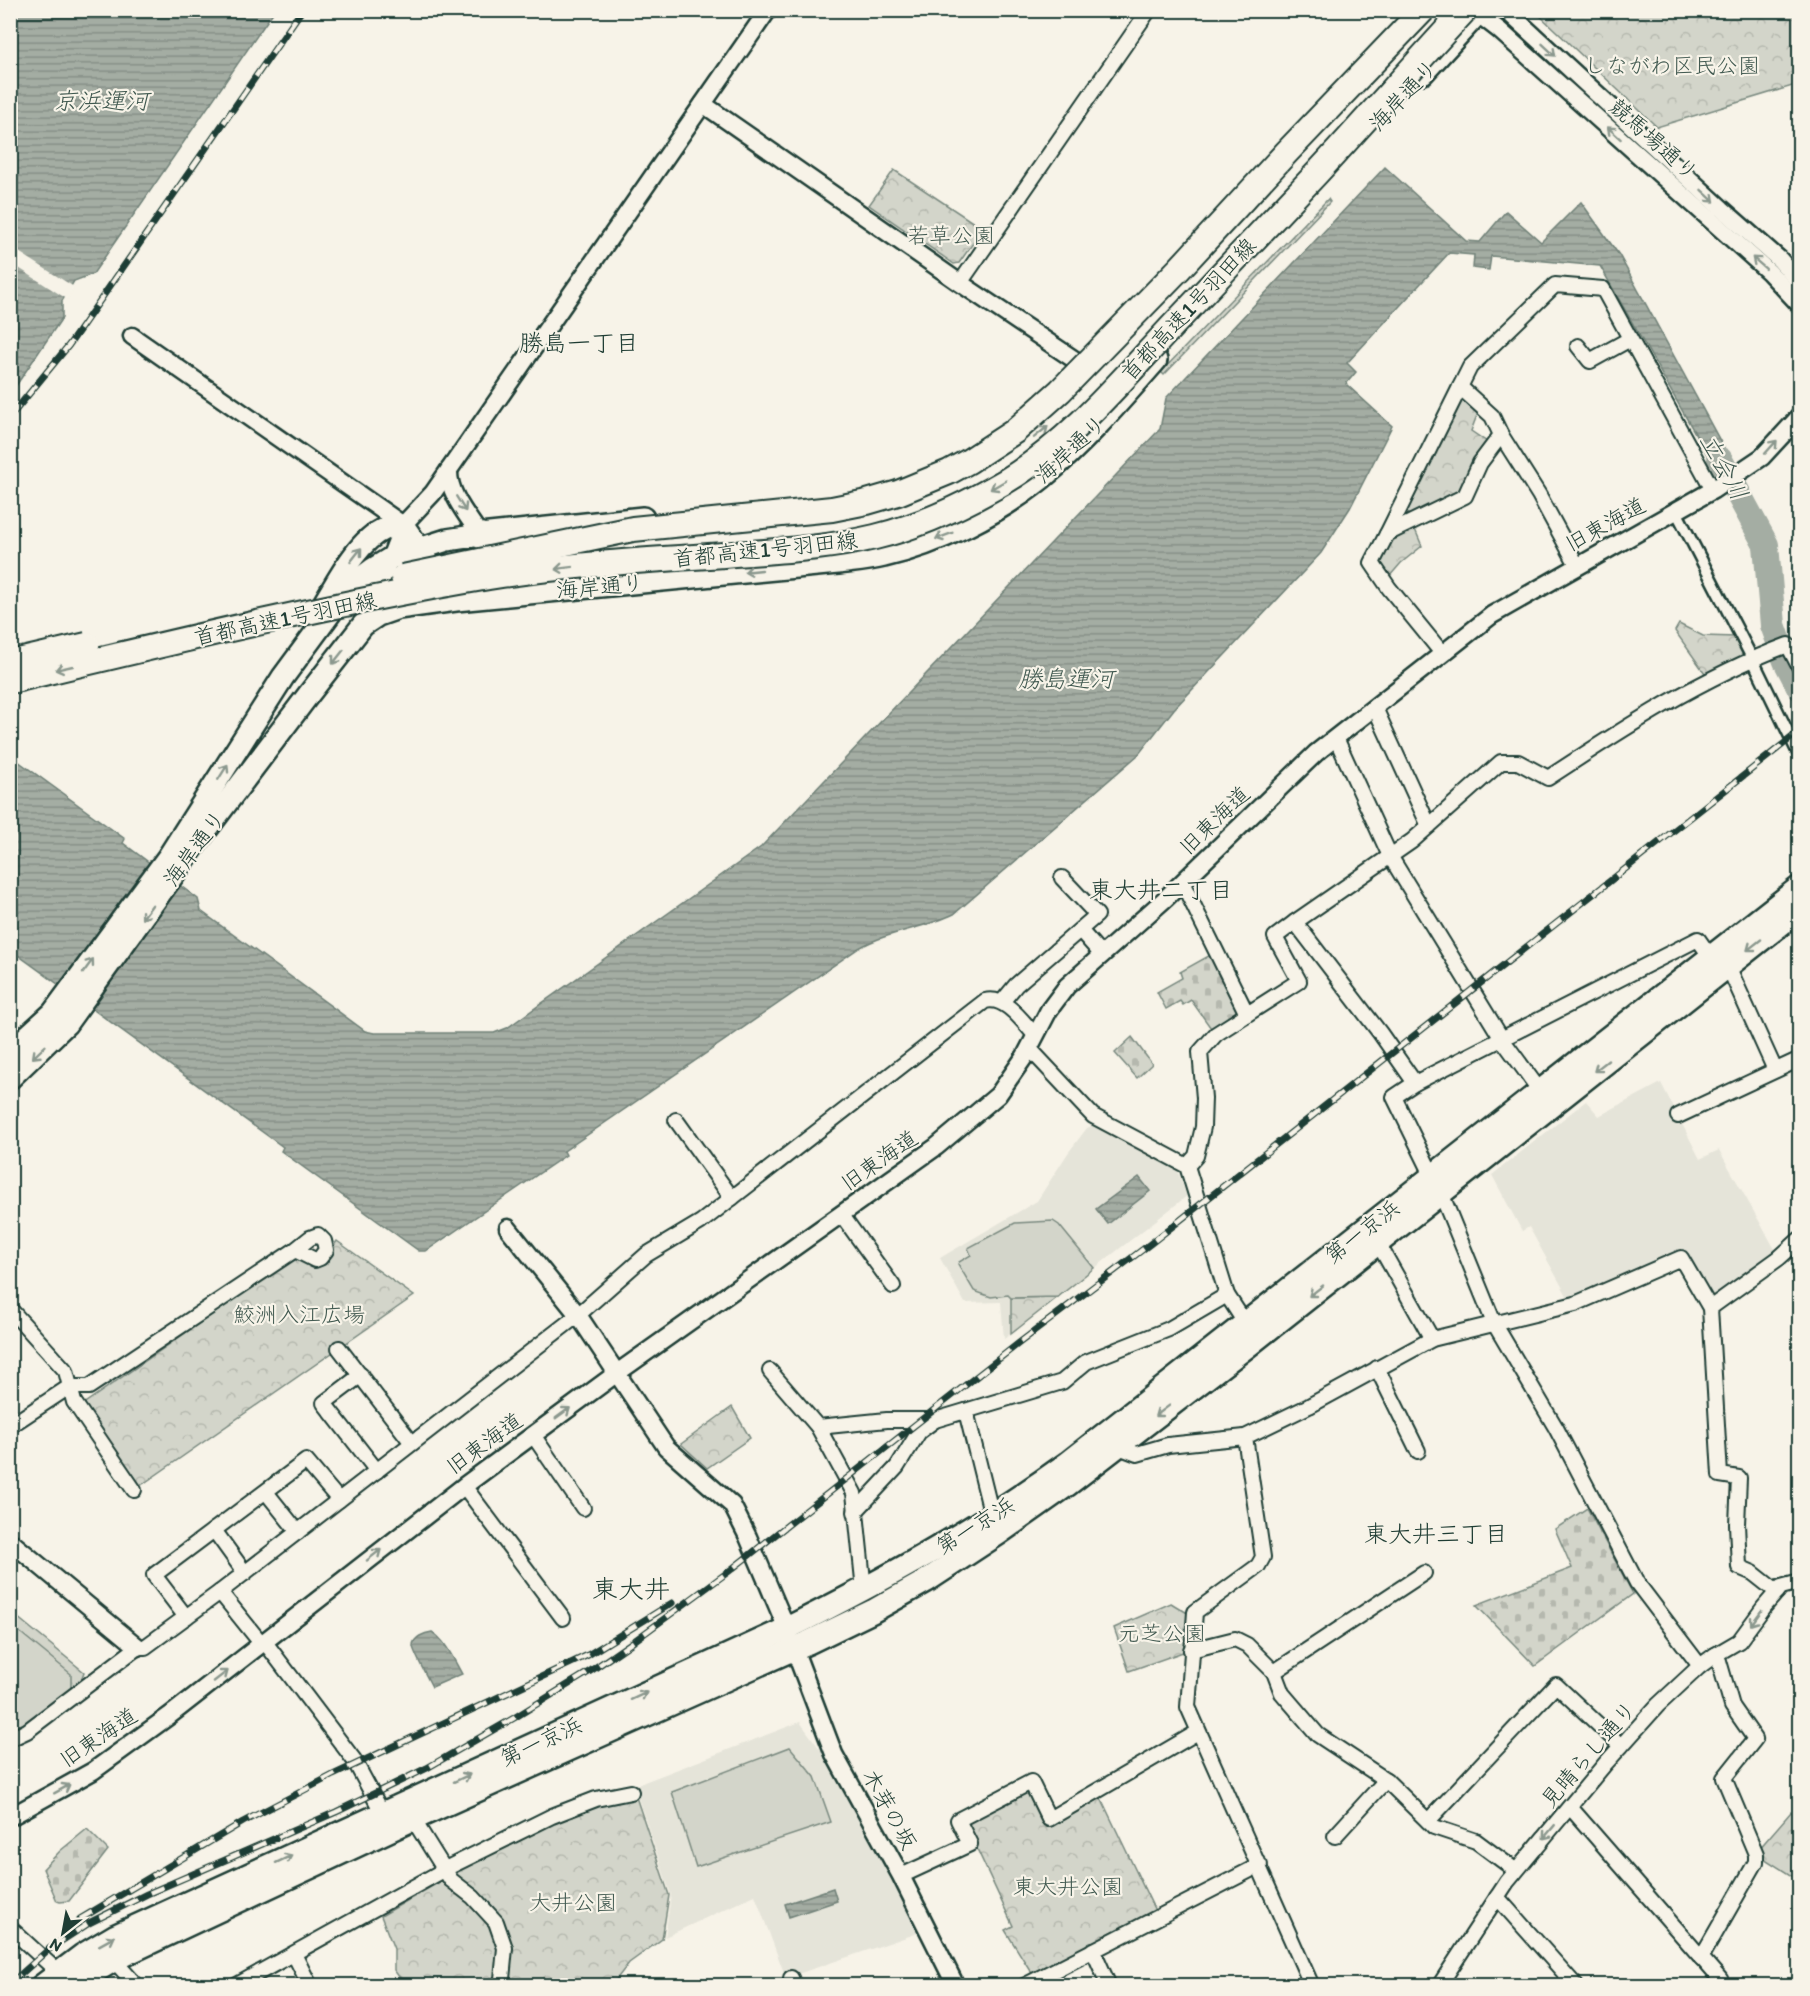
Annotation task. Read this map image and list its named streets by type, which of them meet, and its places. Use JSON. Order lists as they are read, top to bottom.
{
  "streets": {
    "highway": ["首都高速1号羽田線", "第一京浜"],
    "main road": ["海岸通り"],
    "street": [
      "競馬場通り",
      "旧東海道",
      "見晴らし通り",
      "木芽の坂"
    ]
  },
  "crossings": [
    ["海岸通り", "競馬場通り"],
    ["海岸通り", "首都高速1号羽田線"],
    ["競馬場通り", "首都高速1号羽田線"],
    ["旧東海道", "木芽の坂"],
    ["第一京浜", "木芽の坂"]
  ],
  "districts": [
    "勝島一丁目",
    "東大井二丁目",
    "東大井三丁目",
    "東大井"
  ],
  "water": ["京浜運河", "立会川", "勝島運河"],
  "parks": [
    "しながわ区民公園",
    "若草公園",
    "鮫洲入江広場",
    "元芝公園",
    "東大井公園",
    "大井公園"
  ],
  "north": "bottom left"
}
